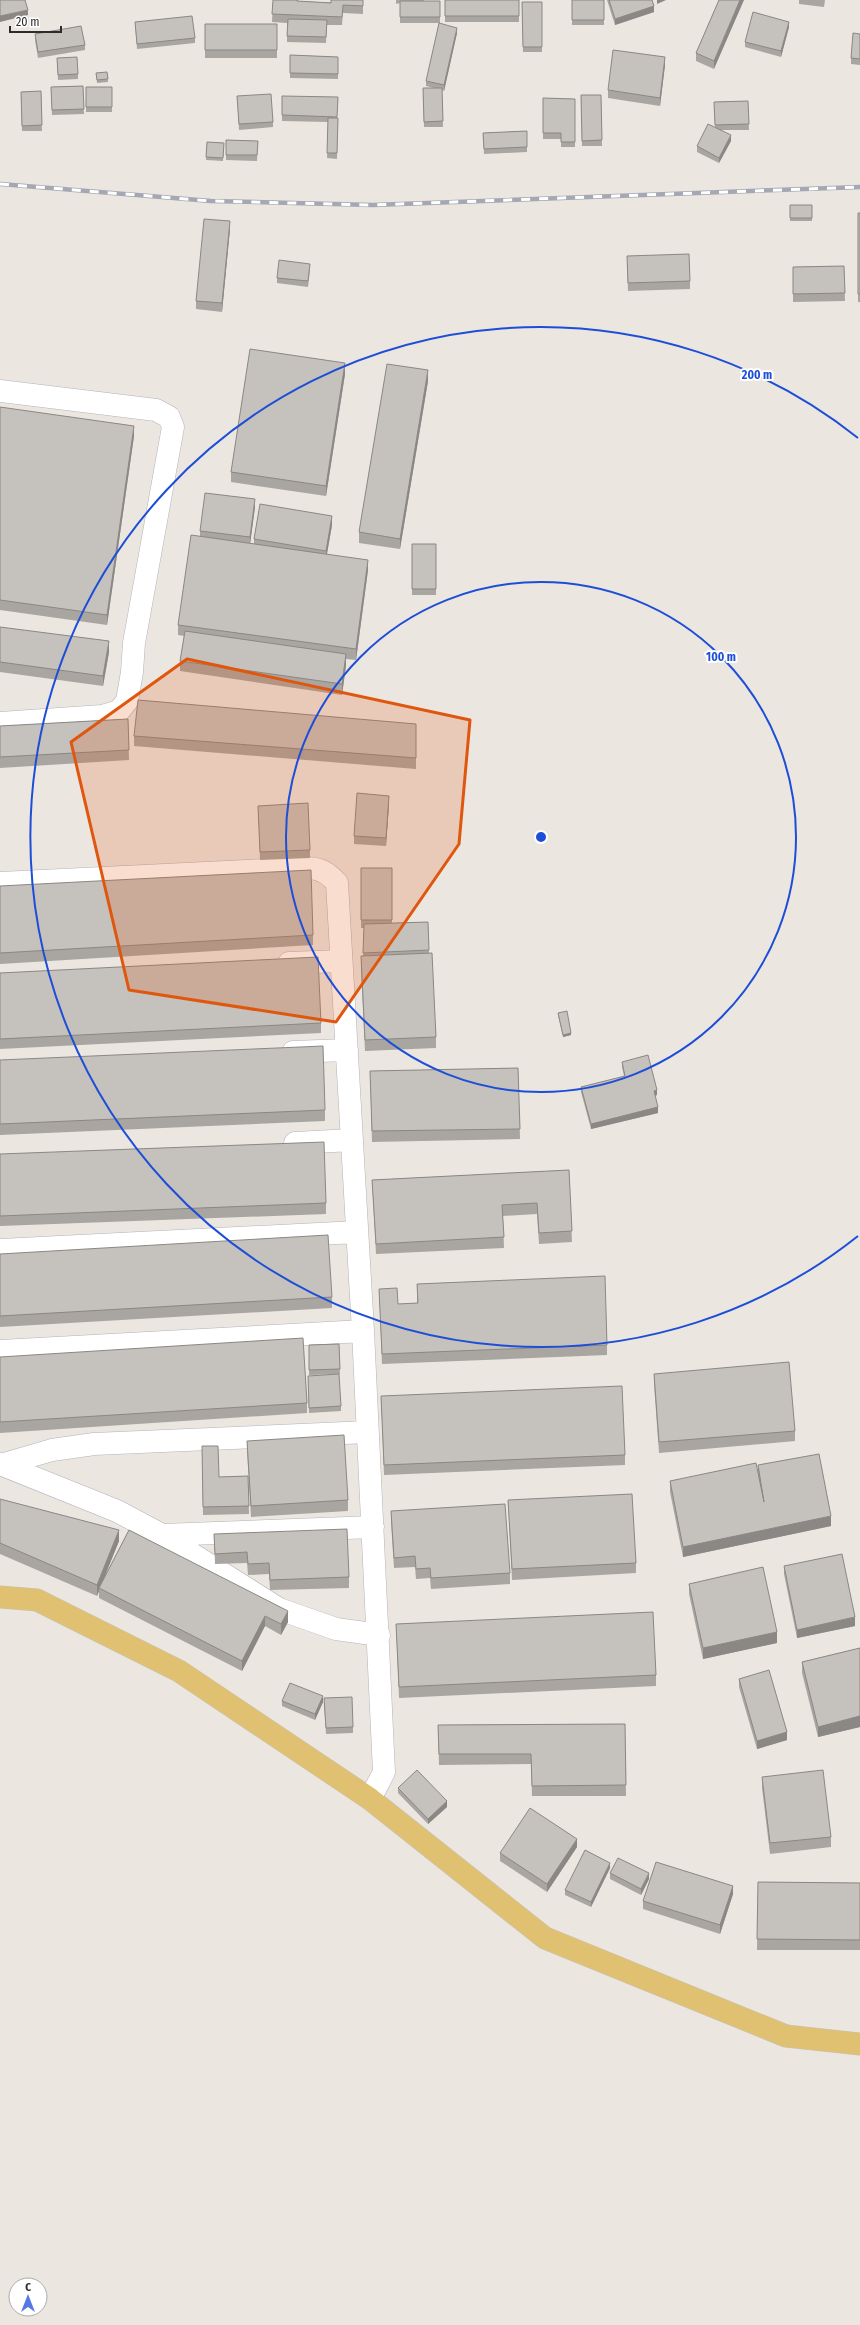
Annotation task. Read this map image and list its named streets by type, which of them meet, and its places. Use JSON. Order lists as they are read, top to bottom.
{
  "scale_bar": "20 m",
  "north": "top",
  "rings": ["200 m", "100 m"]
}
